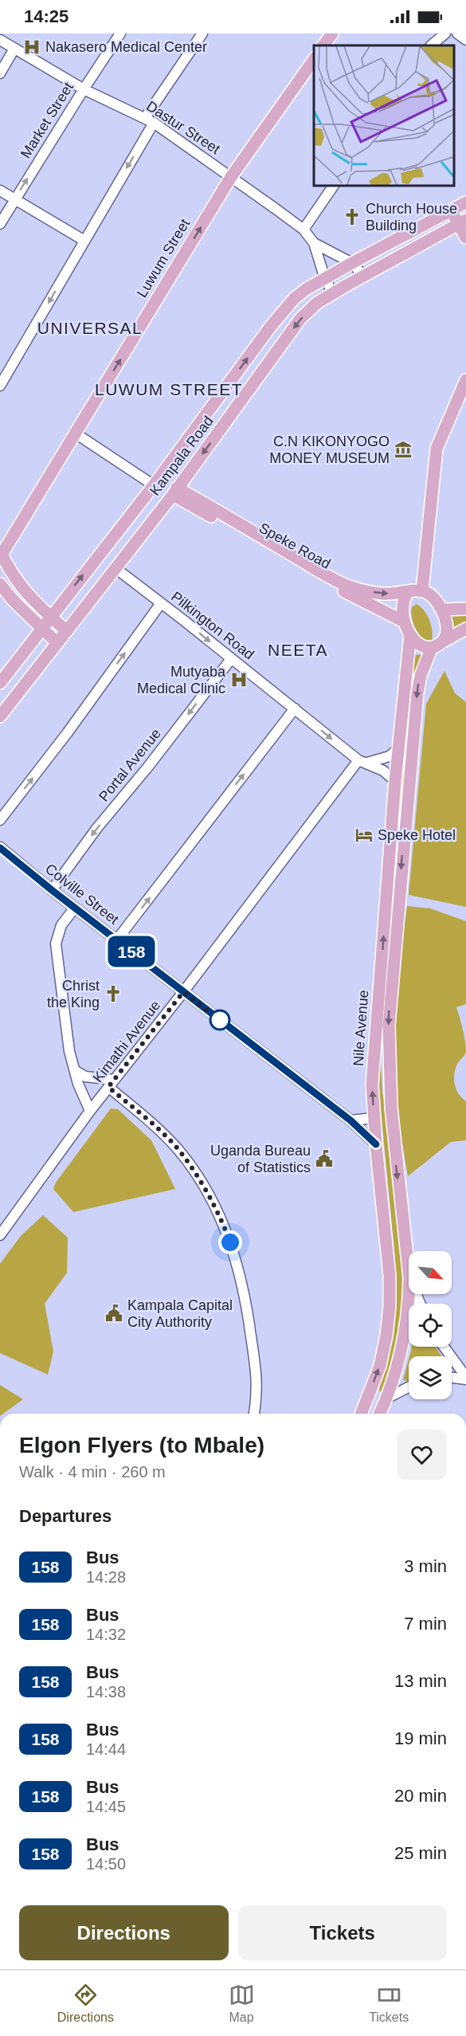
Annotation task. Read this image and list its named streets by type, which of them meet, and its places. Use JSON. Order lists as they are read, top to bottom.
{
  "streets": {
    "main road": [
      "Luwum Street",
      "Kampala Road",
      "Speke Road",
      "Nile Avenue"
    ],
    "street": [
      "Market Street",
      "Dastur Street",
      "Pilkington Road",
      "Portal Avenue",
      "Colville Street",
      "Kimathi Avenue"
    ]
  },
  "crossings": [
    ["Market Street", "Dastur Street"],
    ["Dastur Street", "Luwum Street"],
    ["Dastur Street", "Kampala Road"],
    ["Kampala Road", "Speke Road"],
    ["Kampala Road", "Pilkington Road"],
    ["Speke Road", "Nile Avenue"],
    ["Pilkington Road", "Portal Avenue"],
    ["Pilkington Road", "Kimathi Avenue"],
    ["Portal Avenue", "Colville Street"],
    ["Colville Street", "Nile Avenue"],
    ["Colville Street", "Kimathi Avenue"]
  ],
  "one_way": ["Luwum Street", "Pilkington Road"],
  "districts": ["UNIVERSAL", "LUWUM STREET", "NEETA"],
  "places": {
    "hospital": ["Nakasero Medical Center", "Mutyaba Medical Clinic"],
    "church": ["Church House Building", "Christ the King"],
    "museum": ["C.N KIKONYOGO MONEY MUSEUM"],
    "hotel": ["Speke Hotel"],
    "public building": ["Uganda Bureau of Statistics", "Kampala Capital City Authority"]
  },
  "lines": ["bus line 158"],
  "north": "bottom right",
  "page": {
    "status": "14:25",
    "on_map": "158",
    "heading": [
      ["Elgon Flyers (to Mbale)", "Walk · 4 min · 260 m"],
      "Departures"
    ],
    "list": [
      {
        "mark": "158",
        "name": "Bus",
        "note": "14:28",
        "value": "3 min"
      },
      {
        "mark": "158",
        "name": "Bus",
        "note": "14:32",
        "value": "7 min"
      },
      {
        "mark": "158",
        "name": "Bus",
        "note": "14:38",
        "value": "13 min"
      },
      {
        "mark": "158",
        "name": "Bus",
        "note": "14:44",
        "value": "19 min"
      },
      {
        "mark": "158",
        "name": "Bus",
        "note": "14:45",
        "value": "20 min"
      },
      {
        "mark": "158",
        "name": "Bus",
        "note": "14:50",
        "value": "25 min"
      }
    ],
    "buttons": ["Directions", "Tickets"],
    "tabs": ["Directions", "Map", "Tickets"]
  }
}
